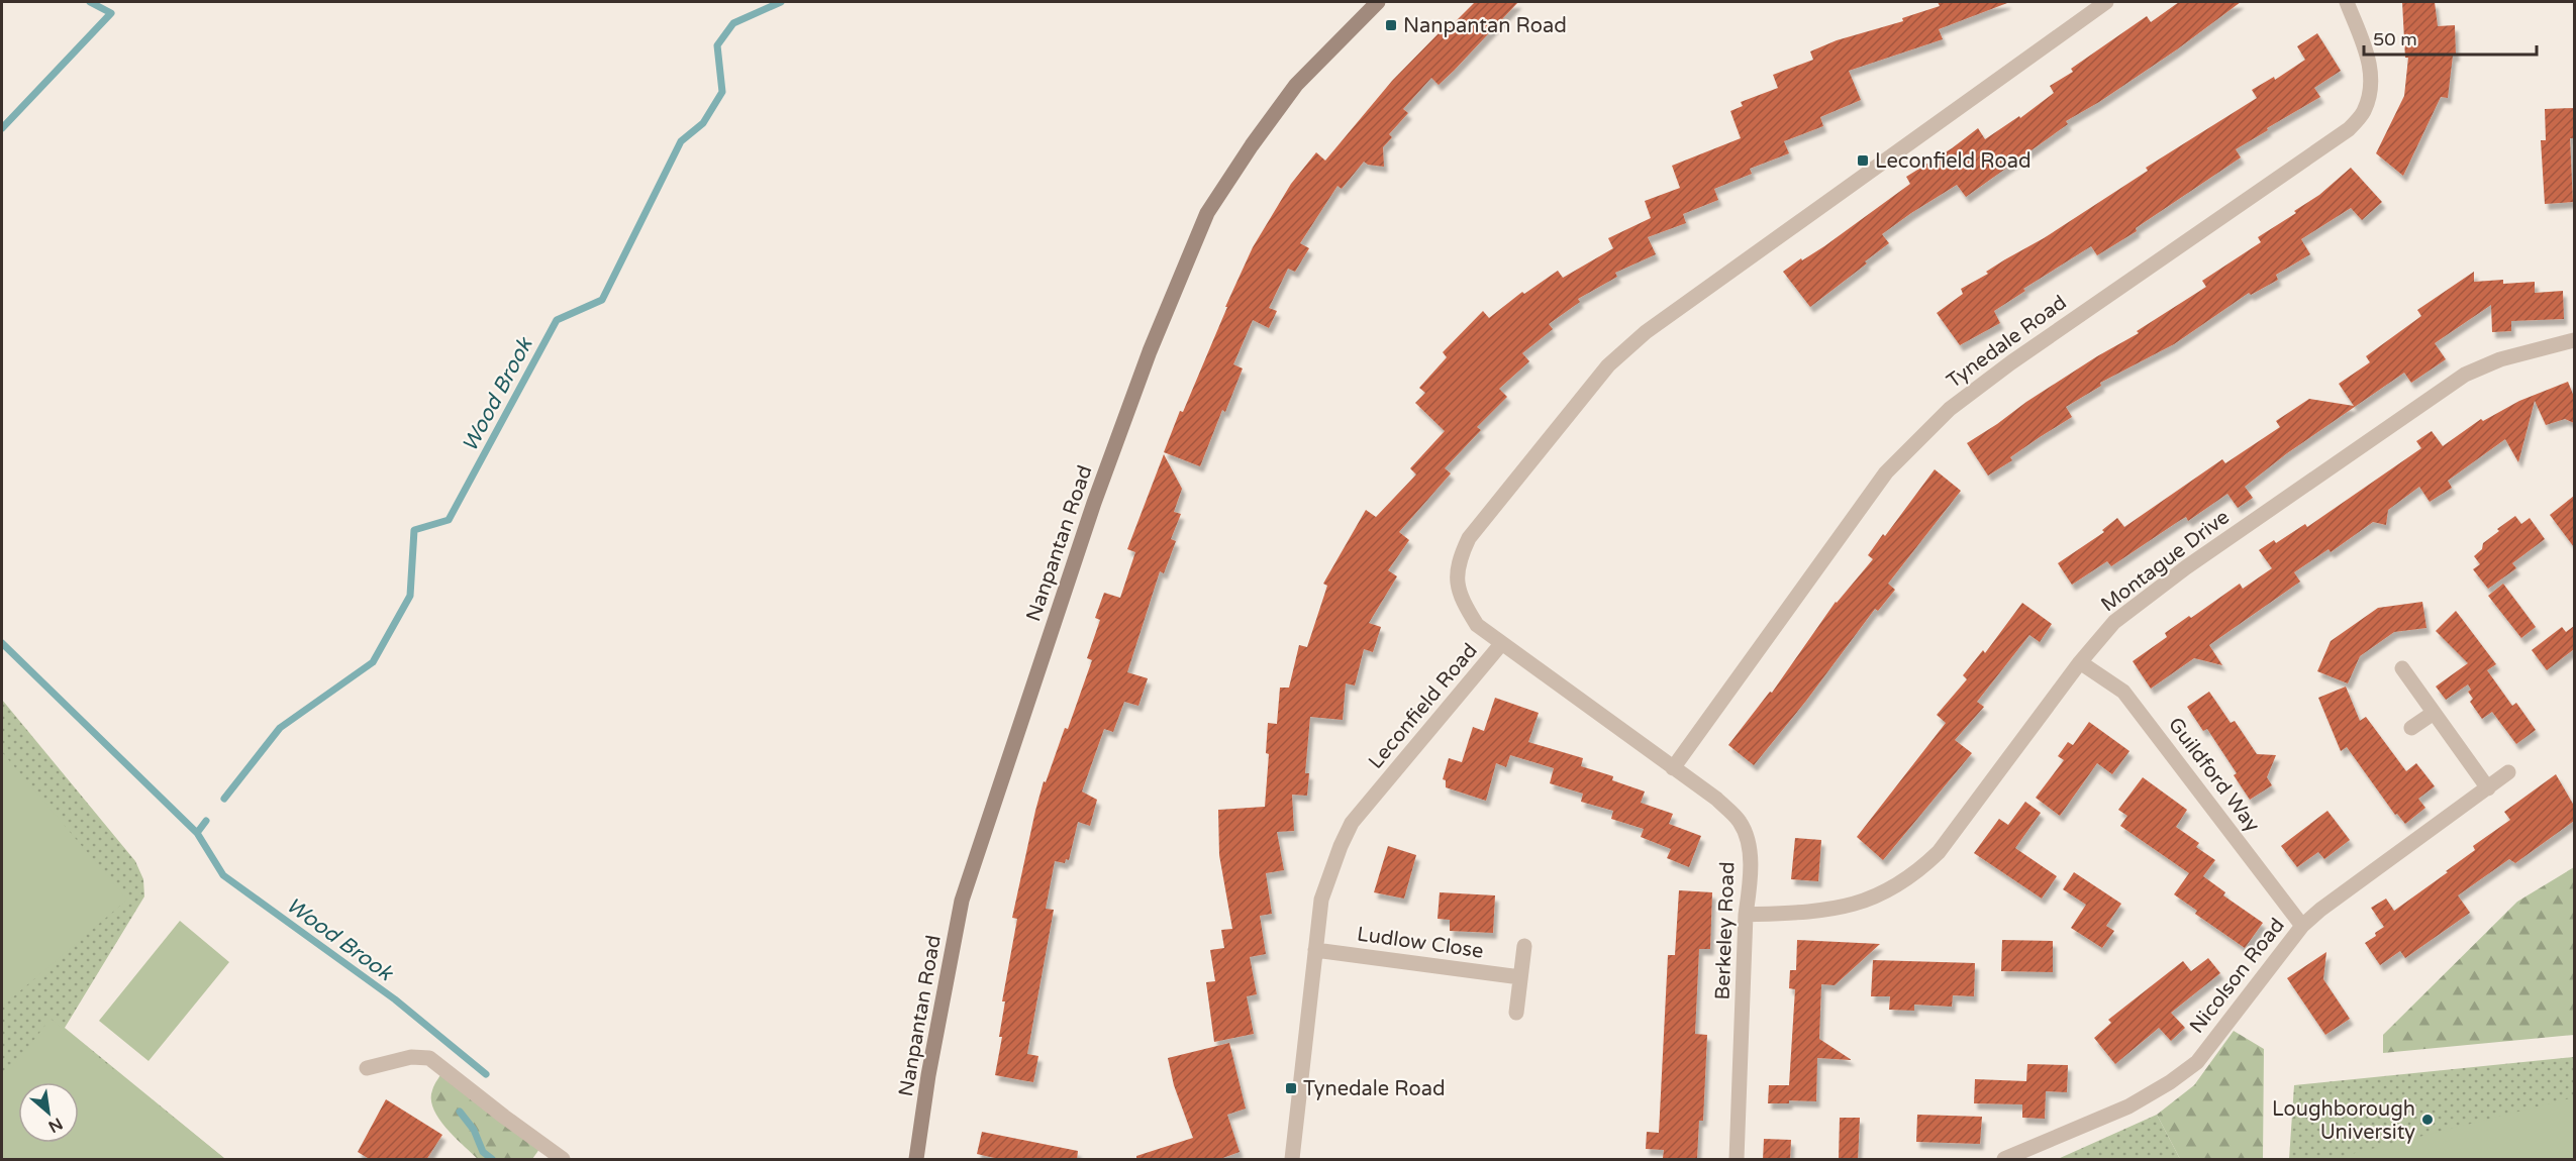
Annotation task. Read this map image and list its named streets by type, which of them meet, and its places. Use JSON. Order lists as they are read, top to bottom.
{
  "streets": {
    "street": [
      "Tynedale Road",
      "Nanpantan Road",
      "Montague Drive",
      "Leconfield Road",
      "Guildford Way",
      "Berkeley Road",
      "Ludlow Close",
      "Nicolson Road"
    ]
  },
  "crossings": [
    ["Tynedale Road", "Berkeley Road"],
    ["Montague Drive", "Guildford Way"],
    ["Montague Drive", "Berkeley Road"],
    ["Leconfield Road", "Berkeley Road"],
    ["Leconfield Road", "Ludlow Close"],
    ["Guildford Way", "Nicolson Road"]
  ],
  "water": ["Wood Brook"],
  "places": {
    "transit": ["Nanpantan Road", "Leconfield Road", "Tynedale Road"],
    "other": ["Loughborough University"]
  },
  "scale_bar": "50 m",
  "north": "bottom right"
}
